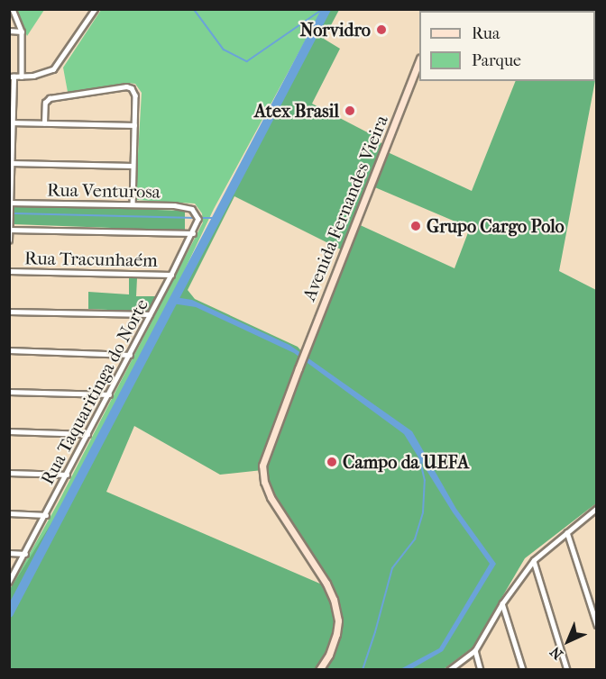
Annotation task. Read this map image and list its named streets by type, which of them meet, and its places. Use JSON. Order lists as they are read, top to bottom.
{
  "streets": {
    "main road": ["Avenida Fernandes Vieira"],
    "street": ["Rua Venturosa", "Rua Tracunhaém", "Rua Taquaritinga do Norte"]
  },
  "crossings": [
    ["Rua Venturosa", "Rua Taquaritinga do Norte"],
    ["Rua Tracunhaém", "Rua Taquaritinga do Norte"]
  ],
  "places": [
    "Norvidro",
    "Atex Brasil",
    "Grupo Cargo Polo",
    "Campo da UEFA"
  ],
  "legend": ["Rua", "Parque"],
  "north": "bottom left"
}
